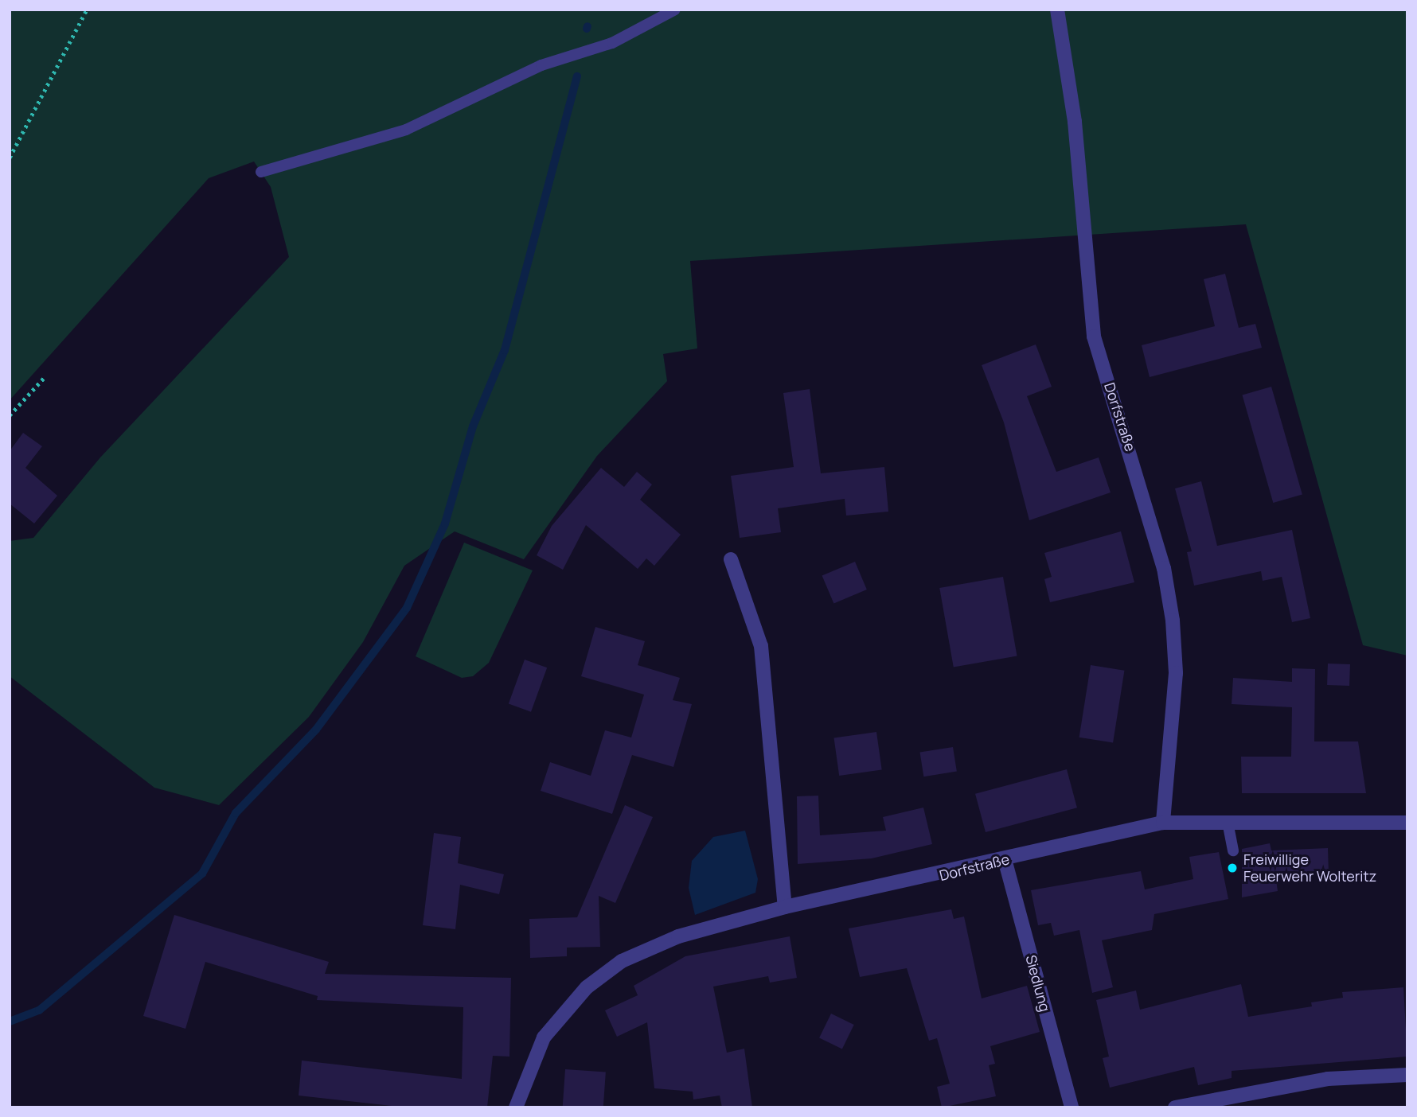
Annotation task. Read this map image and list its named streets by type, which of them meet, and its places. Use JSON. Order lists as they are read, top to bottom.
{
  "streets": {
    "street": ["Dorfstraße", "Siedlung"]
  },
  "crossings": [
    ["Dorfstraße", "Siedlung"]
  ],
  "places": ["Freiwillige Feuerwehr Wolteritz"]
}
